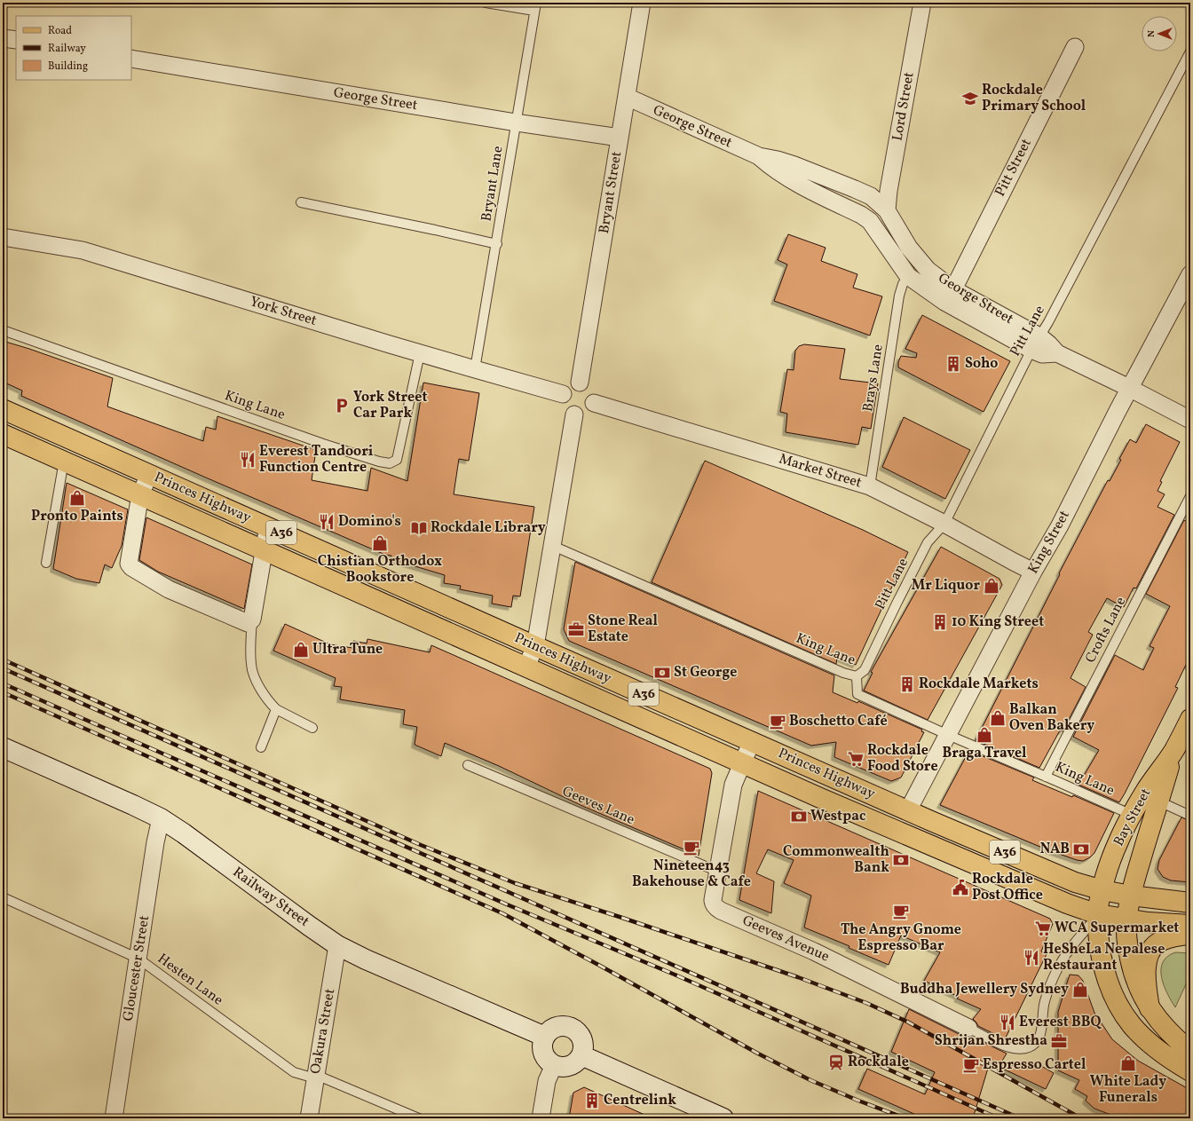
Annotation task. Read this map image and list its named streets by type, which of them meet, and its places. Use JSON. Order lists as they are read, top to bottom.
{
  "streets": {
    "main road": ["Princes Highway", "A36", "Bay Street"],
    "street": [
      "George Street",
      "Lord Street",
      "Pitt Street",
      "Bryant Street",
      "York Street",
      "Market Street",
      "King Street",
      "Railway Street",
      "Geeves Avenue",
      "Gloucester Street",
      "Oakura Street"
    ],
    "lane": [
      "Bryant Lane",
      "Pitt Lane",
      "Brays Lane",
      "King Lane",
      "Crofts Lane",
      "Geeves Lane",
      "Hesten Lane"
    ]
  },
  "crossings": [
    ["George Street", "Lord Street"],
    ["George Street", "Pitt Street"],
    ["George Street", "Bryant Lane"],
    ["George Street", "Bryant Street"],
    ["George Street", "Pitt Lane"],
    ["George Street", "Brays Lane"],
    ["George Street", "King Street"],
    ["Bryant Lane", "York Street"],
    ["Bryant Street", "York Street"],
    ["Bryant Street", "Market Street"],
    ["York Street", "King Lane"],
    ["York Street", "Market Street"],
    ["Pitt Lane", "King Lane"],
    ["Pitt Lane", "Market Street"],
    ["Brays Lane", "Market Street"],
    ["King Lane", "King Street"],
    ["King Lane", "Crofts Lane"],
    ["King Lane", "Bay Street"],
    ["Market Street", "King Street"],
    ["Princes Highway", "King Street"],
    ["Princes Highway", "Bay Street"],
    ["Princes Highway", "Geeves Avenue"],
    ["Geeves Lane", "Geeves Avenue"],
    ["Bay Street", "Geeves Avenue"],
    ["Railway Street", "Gloucester Street"],
    ["Railway Street", "Oakura Street"],
    ["Gloucester Street", "Hesten Lane"],
    ["Hesten Lane", "Oakura Street"]
  ],
  "places": {
    "school or university": ["Rockdale Primary School"],
    "building": [
      "Soho",
      "10 King Street",
      "Rockdale Markets",
      "Centrelink"
    ],
    "parking": ["York Street Car Park"],
    "restaurant": [
      "Everest Tandoori Function Centre",
      "Domino's",
      "HeSheLa Nepalese Restaurant",
      "Everest BBQ"
    ],
    "shop": [
      "Pronto Paints",
      "Chistian Orthodox Bookstore",
      "Mr Liquor",
      "Ultra Tune",
      "Balkan Oven Bakery",
      "Braga Travel",
      "Buddha Jewellery Sydney",
      "White Lady Funerals"
    ],
    "library": ["Rockdale Library"],
    "office": ["Stone Real Estate", "Shrijan Shrestha"],
    "bank": [
      "St George",
      "Westpac",
      "NAB",
      "Commonwealth Bank"
    ],
    "cafe": [
      "Boschetto Café",
      "Nineteen43 Bakehouse & Cafe",
      "The Angry Gnome Espresso Bar",
      "Espresso Cartel"
    ],
    "supermarket": ["Rockdale Food Store", "WCA Supermarket"],
    "public building": ["Rockdale Post Office"],
    "station": ["Rockdale"]
  },
  "legend": ["Road", "Railway", "Building"],
  "north": "left"
}
